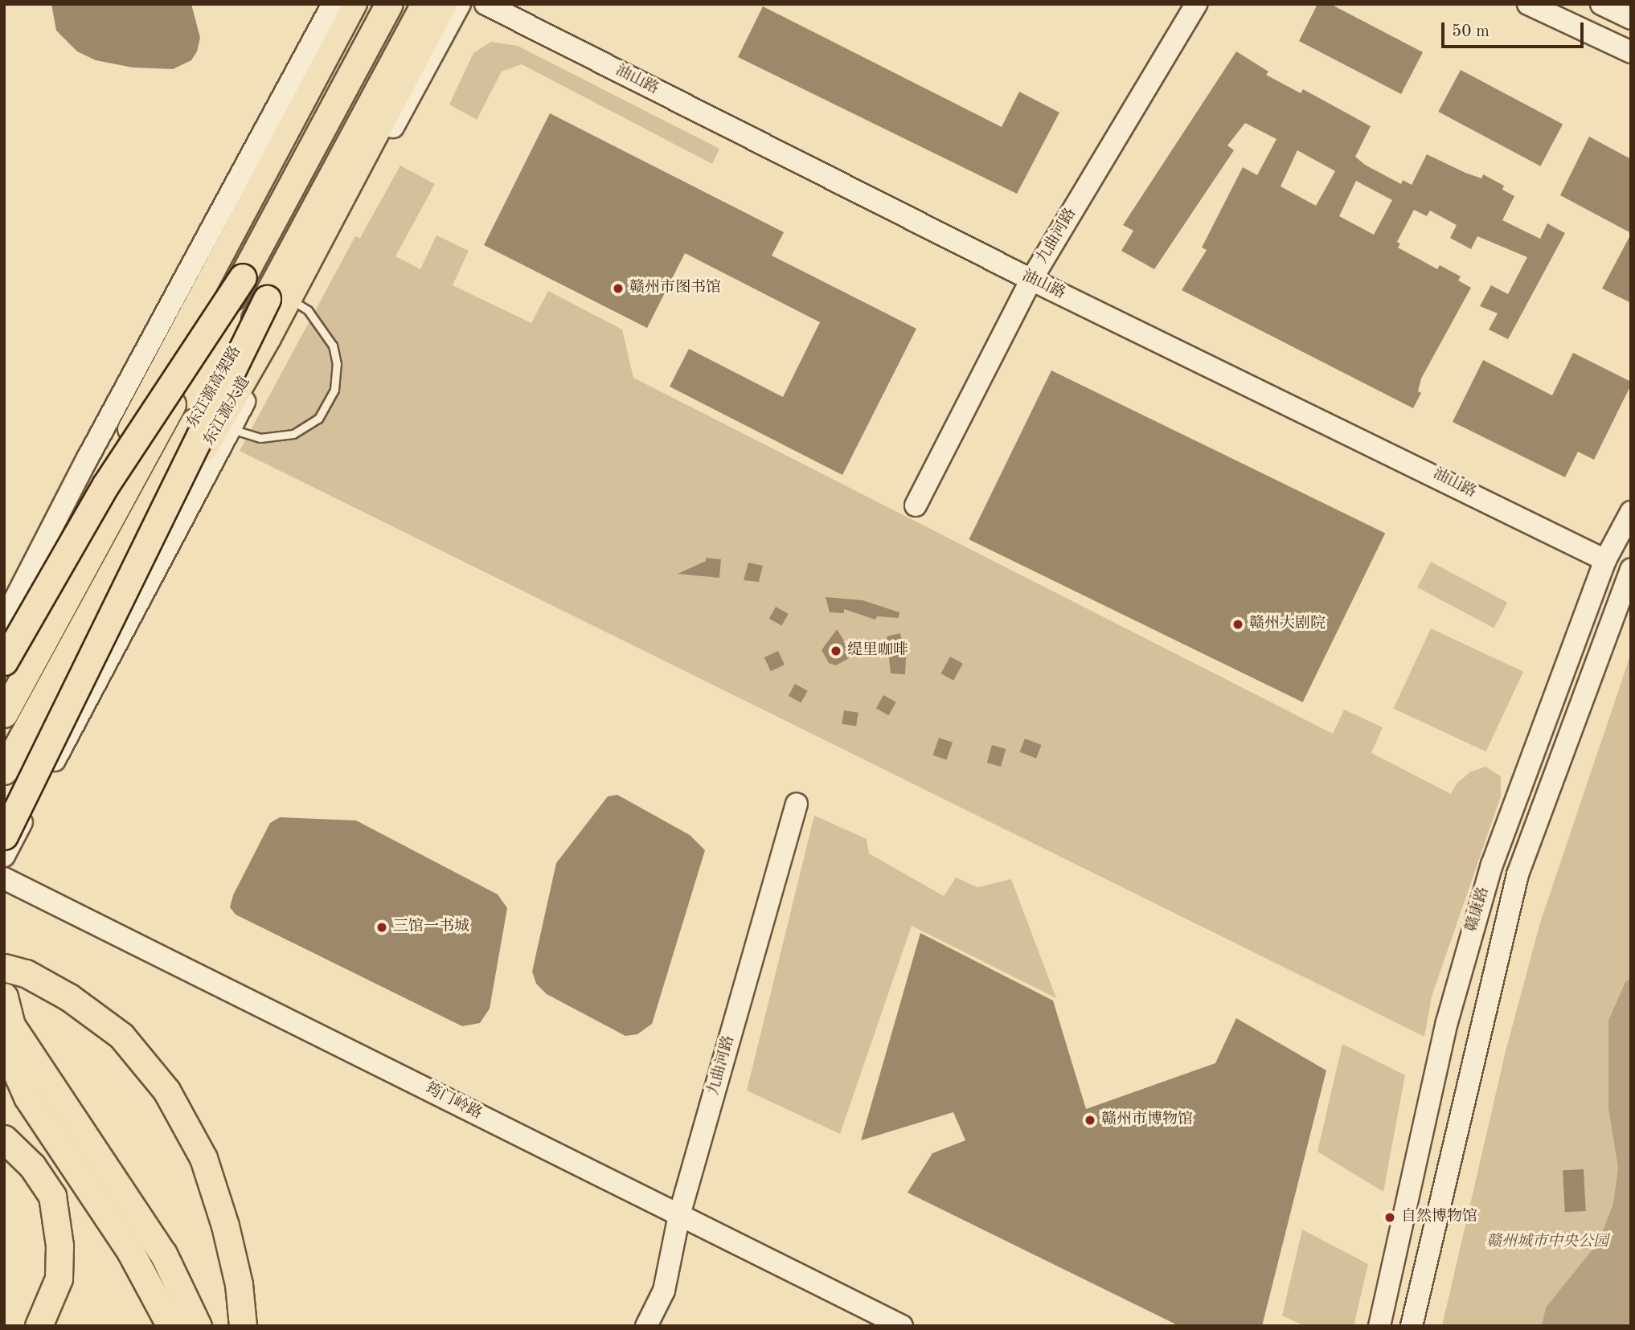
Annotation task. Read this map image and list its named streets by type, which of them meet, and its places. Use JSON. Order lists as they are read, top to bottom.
{
  "streets": {
    "highway": ["东江源高架路"],
    "main road": ["东江源大道"],
    "street": [
      "油山路",
      "九曲河路",
      "赣康路",
      "筠门岭路"
    ]
  },
  "crossings": [
    ["油山路", "九曲河路"],
    ["油山路", "赣康路"],
    ["九曲河路", "筠门岭路"]
  ],
  "parks": ["赣州城市中央公园"],
  "places": [
    "赣州市图书馆",
    "赣州大剧院",
    "缇里咖啡",
    "三馆一书城",
    "赣州市博物馆",
    "自然博物馆"
  ],
  "scale_bar": "50 m"
}
